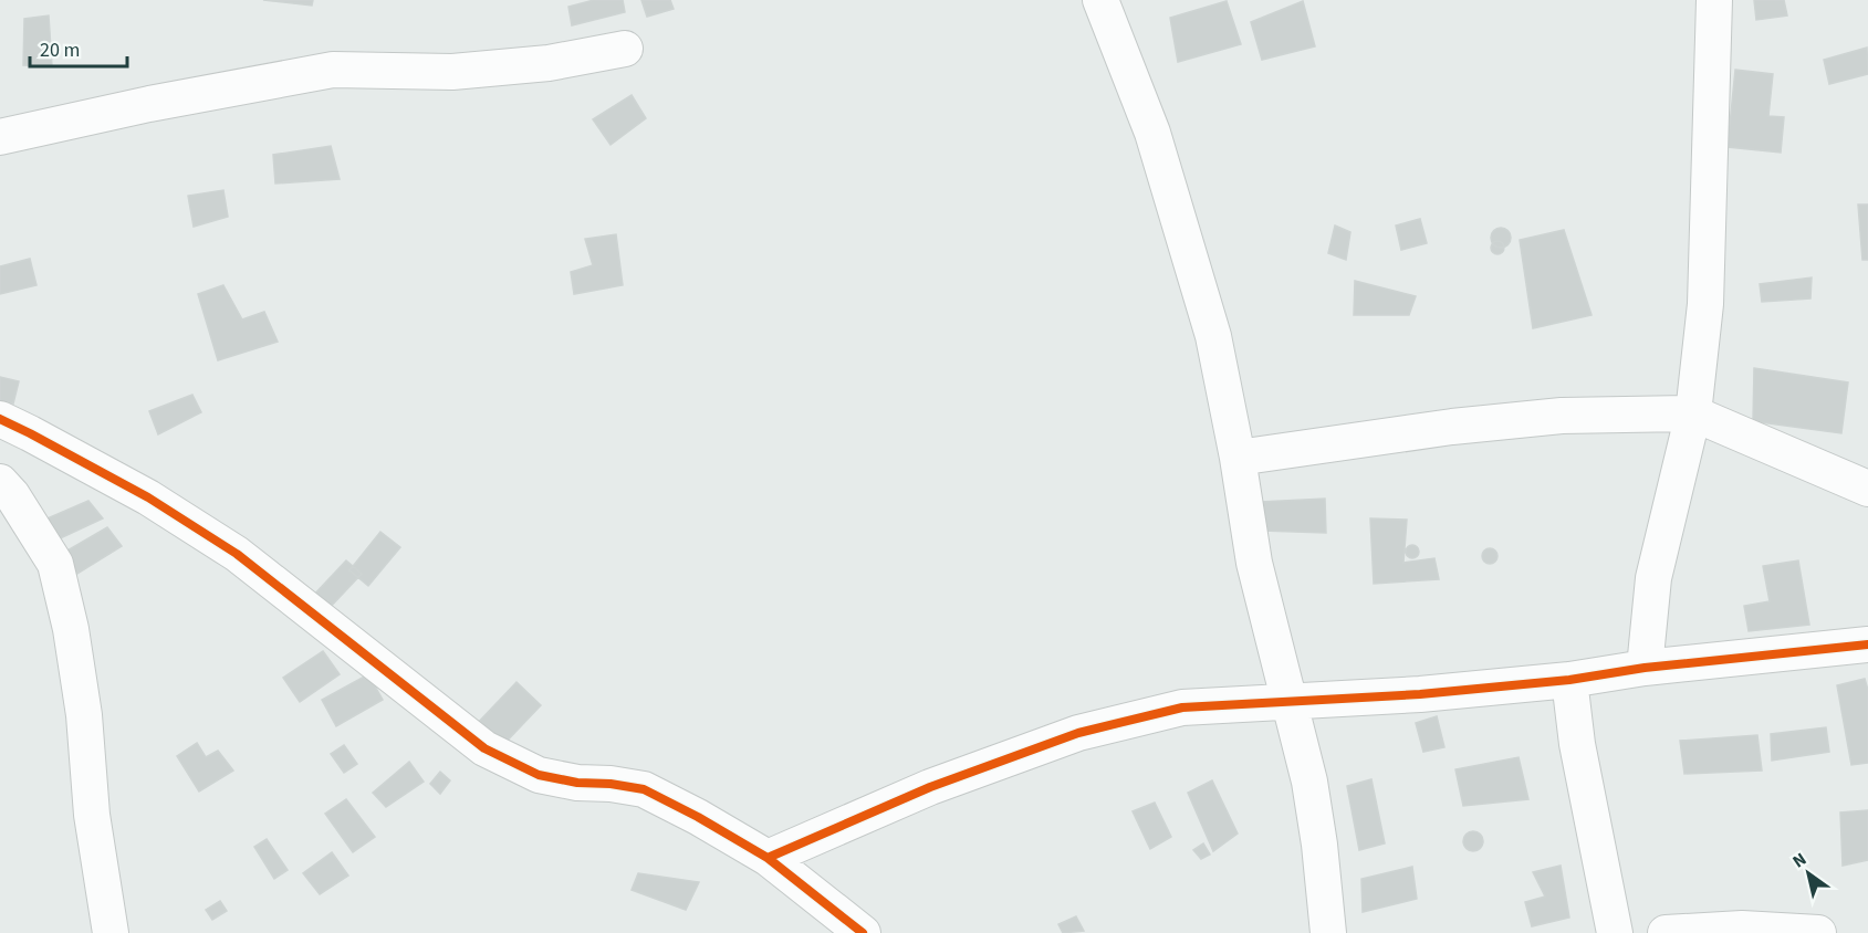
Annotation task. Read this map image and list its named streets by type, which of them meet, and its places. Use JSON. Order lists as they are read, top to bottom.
{
  "scale_bar": "20 m",
  "north": "top left"
}
